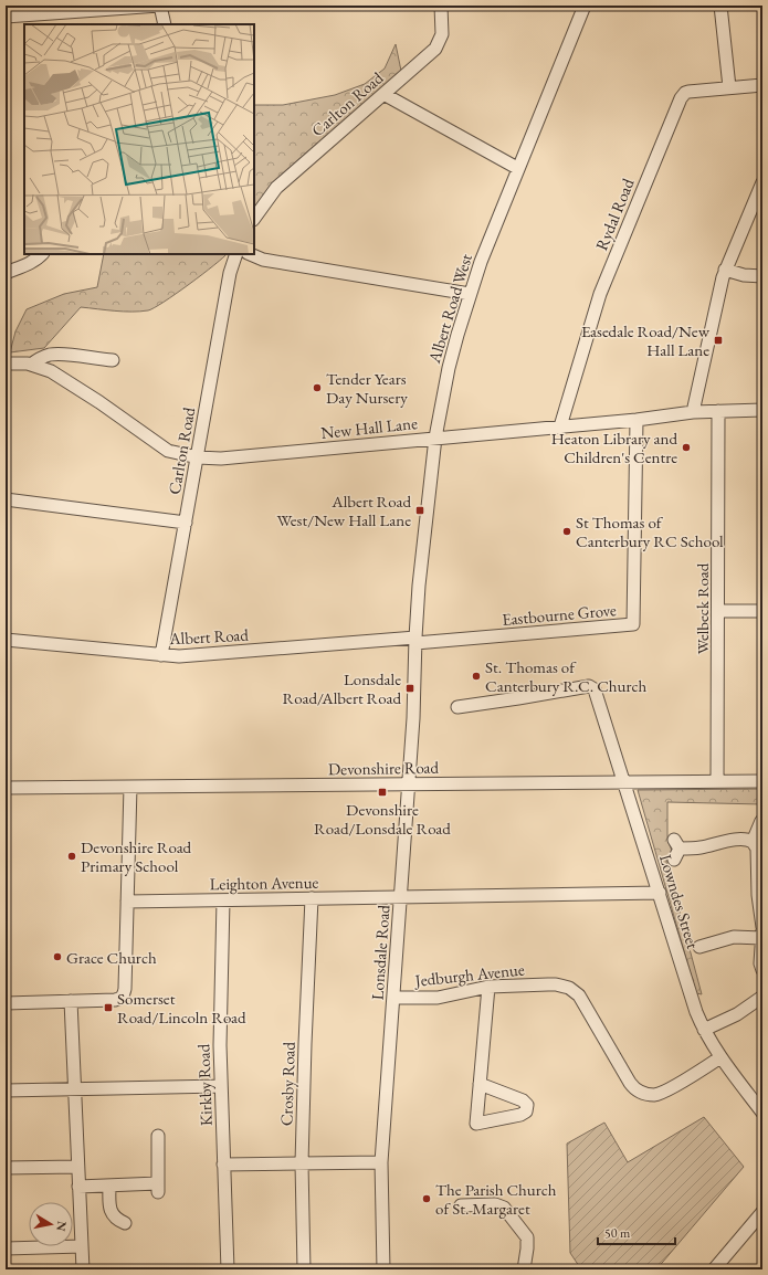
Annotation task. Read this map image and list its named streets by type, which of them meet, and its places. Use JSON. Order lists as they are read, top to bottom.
{
  "streets": {
    "street": [
      "Carlton Road",
      "Rydal Road",
      "Albert Road West",
      "New Hall Lane",
      "Welbeck Road",
      "Eastbourne Grove",
      "Albert Road",
      "Devonshire Road",
      "Leighton Avenue",
      "Lowndes Street",
      "Lonsdale Road",
      "Jedburgh Avenue",
      "Crosby Road",
      "Kirkby Road"
    ]
  },
  "crossings": [
    ["Carlton Road", "New Hall Lane"],
    ["Carlton Road", "Albert Road"],
    ["Rydal Road", "New Hall Lane"],
    ["Albert Road West", "New Hall Lane"],
    ["Albert Road West", "Eastbourne Grove"],
    ["Albert Road West", "Albert Road"],
    ["Albert Road West", "Lonsdale Road"],
    ["New Hall Lane", "Welbeck Road"],
    ["New Hall Lane", "Eastbourne Grove"],
    ["Welbeck Road", "Devonshire Road"],
    ["Eastbourne Grove", "Albert Road"],
    ["Eastbourne Grove", "Lonsdale Road"],
    ["Albert Road", "Lonsdale Road"],
    ["Devonshire Road", "Lowndes Street"],
    ["Devonshire Road", "Lonsdale Road"],
    ["Leighton Avenue", "Lowndes Street"],
    ["Leighton Avenue", "Lonsdale Road"],
    ["Leighton Avenue", "Crosby Road"],
    ["Leighton Avenue", "Kirkby Road"],
    ["Lowndes Street", "Jedburgh Avenue"],
    ["Lonsdale Road", "Jedburgh Avenue"]
  ],
  "places": {
    "transit": [
      "Easedale Road/New Hall Lane",
      "Albert Road West/New Hall Lane",
      "Lonsdale Road/Albert Road",
      "Devonshire Road/Lonsdale Road",
      "Somerset Road/Lincoln Road"
    ],
    "other": [
      "Tender Years Day Nursery",
      "Heaton Library and Children's Centre",
      "St Thomas of Canterbury RC School",
      "St. Thomas of Canterbury R.C. Church",
      "Devonshire Road Primary School",
      "Grace Church",
      "The Parish Church of St. Margaret"
    ]
  },
  "scale_bar": "50 m",
  "north": "right"
}
